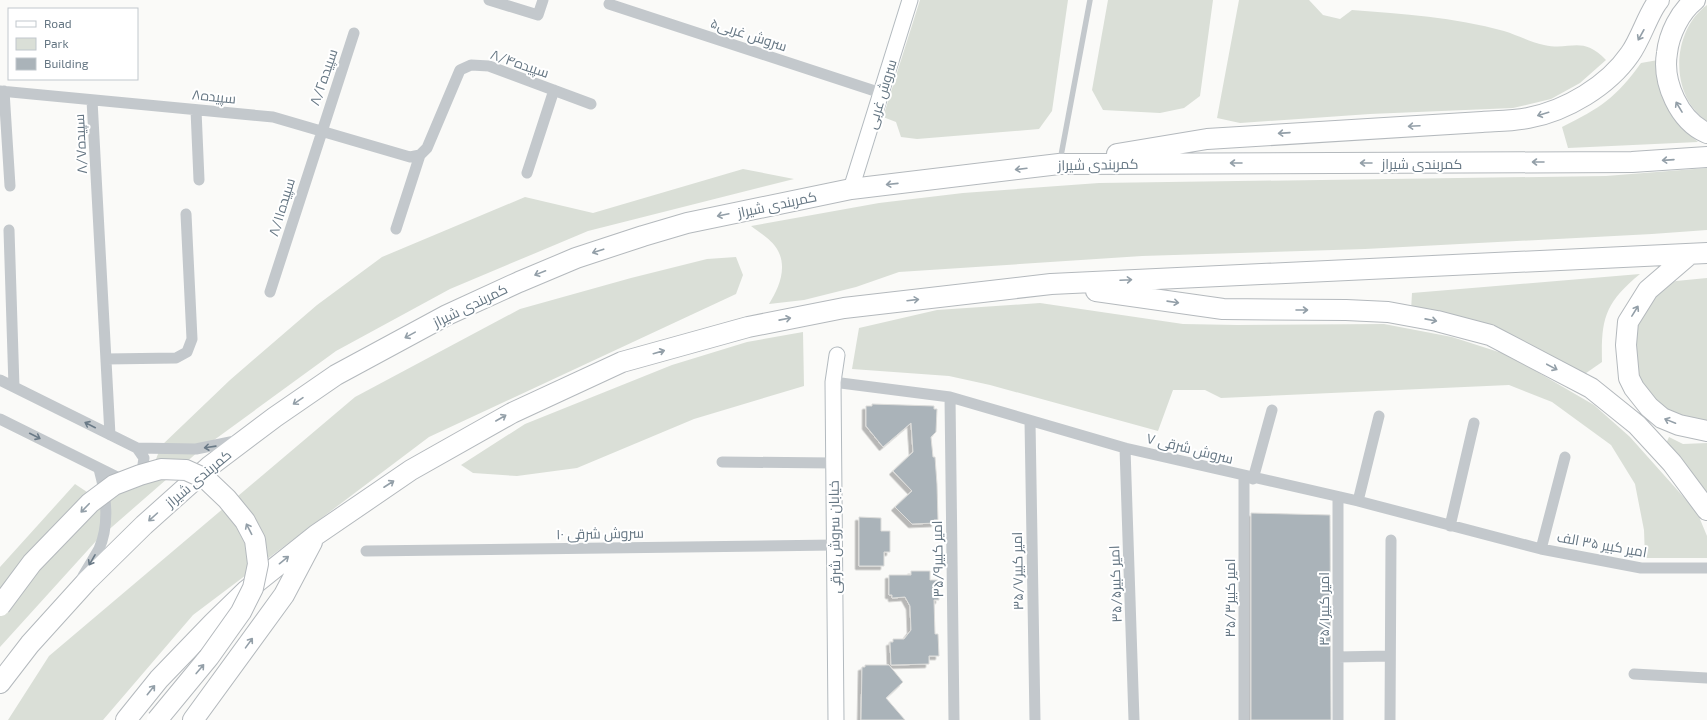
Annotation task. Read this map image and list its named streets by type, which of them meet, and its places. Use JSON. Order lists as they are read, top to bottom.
{
  "streets": {
    "highway": ["کمربندی شیراز"],
    "street": [
      "سروش غربی۵",
      "سپیده۸/۴",
      "سپیده۸/۲",
      "سروش غربی",
      "سپیده۸",
      "سپیده۸/۷",
      "سپیده۸/۱۱",
      "سروش شرقی ۷",
      "سروش شرقی ۱۰",
      "خیابان سروش شرقی",
      "امیر کبیر ۳۵ الف",
      "امیر کبیر۳۵/۹",
      "امیر کبیر۳۵/۷",
      "امیر کبیر۳۵/۵",
      "امیر کبیر۳۵/۳",
      "امیر کبیر۳۵/۱"
    ]
  },
  "crossings": [
    ["سروش غربی۵", "سروش غربی"],
    ["سپیده۸/۴", "سپیده۸"],
    ["سپیده۸/۲", "سپیده۸"],
    ["سپیده۸/۲", "سپیده۸/۱۱"],
    ["سروش غربی", "کمربندی شیراز"],
    ["سپیده۸", "سپیده۸/۷"],
    ["سپیده۸", "سپیده۸/۱۱"],
    ["سروش شرقی ۷", "خیابان سروش شرقی"],
    ["سروش شرقی ۷", "امیر کبیر ۳۵ الف"],
    ["سروش شرقی ۷", "امیر کبیر۳۵/۹"],
    ["سروش شرقی ۷", "امیر کبیر۳۵/۷"],
    ["سروش شرقی ۷", "امیر کبیر۳۵/۵"],
    ["سروش شرقی ۷", "امیر کبیر۳۵/۳"],
    ["سروش شرقی ۷", "امیر کبیر۳۵/۱"],
    ["سروش شرقی ۱۰", "خیابان سروش شرقی"]
  ],
  "legend": ["Road", "Park", "Building"]
}
